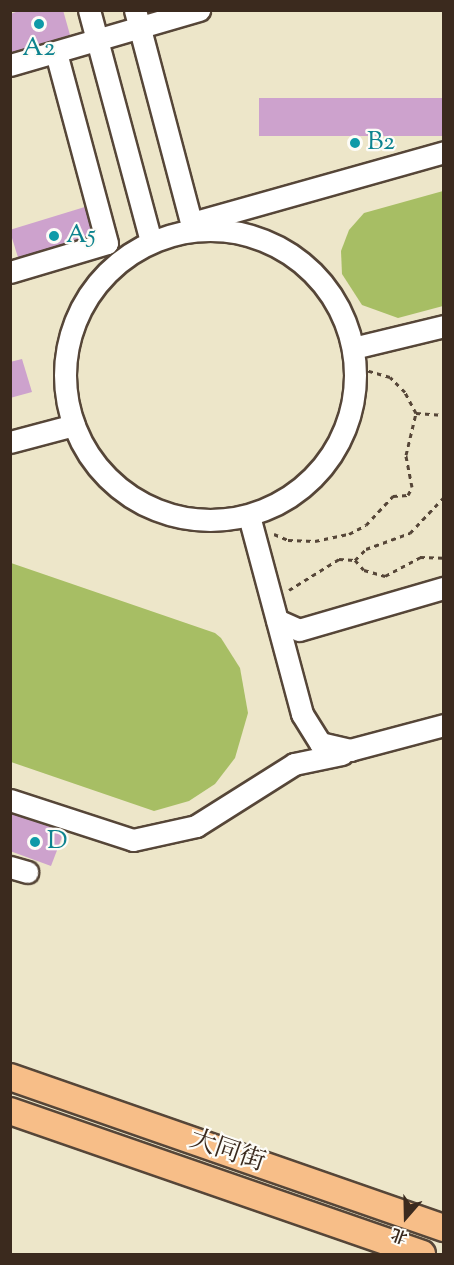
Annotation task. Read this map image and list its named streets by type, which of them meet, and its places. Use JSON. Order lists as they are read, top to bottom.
{
  "streets": {
    "main road": ["大同街"]
  },
  "places": [
    "A2",
    "B2",
    "A5",
    "D"
  ],
  "north": "bottom"
}
